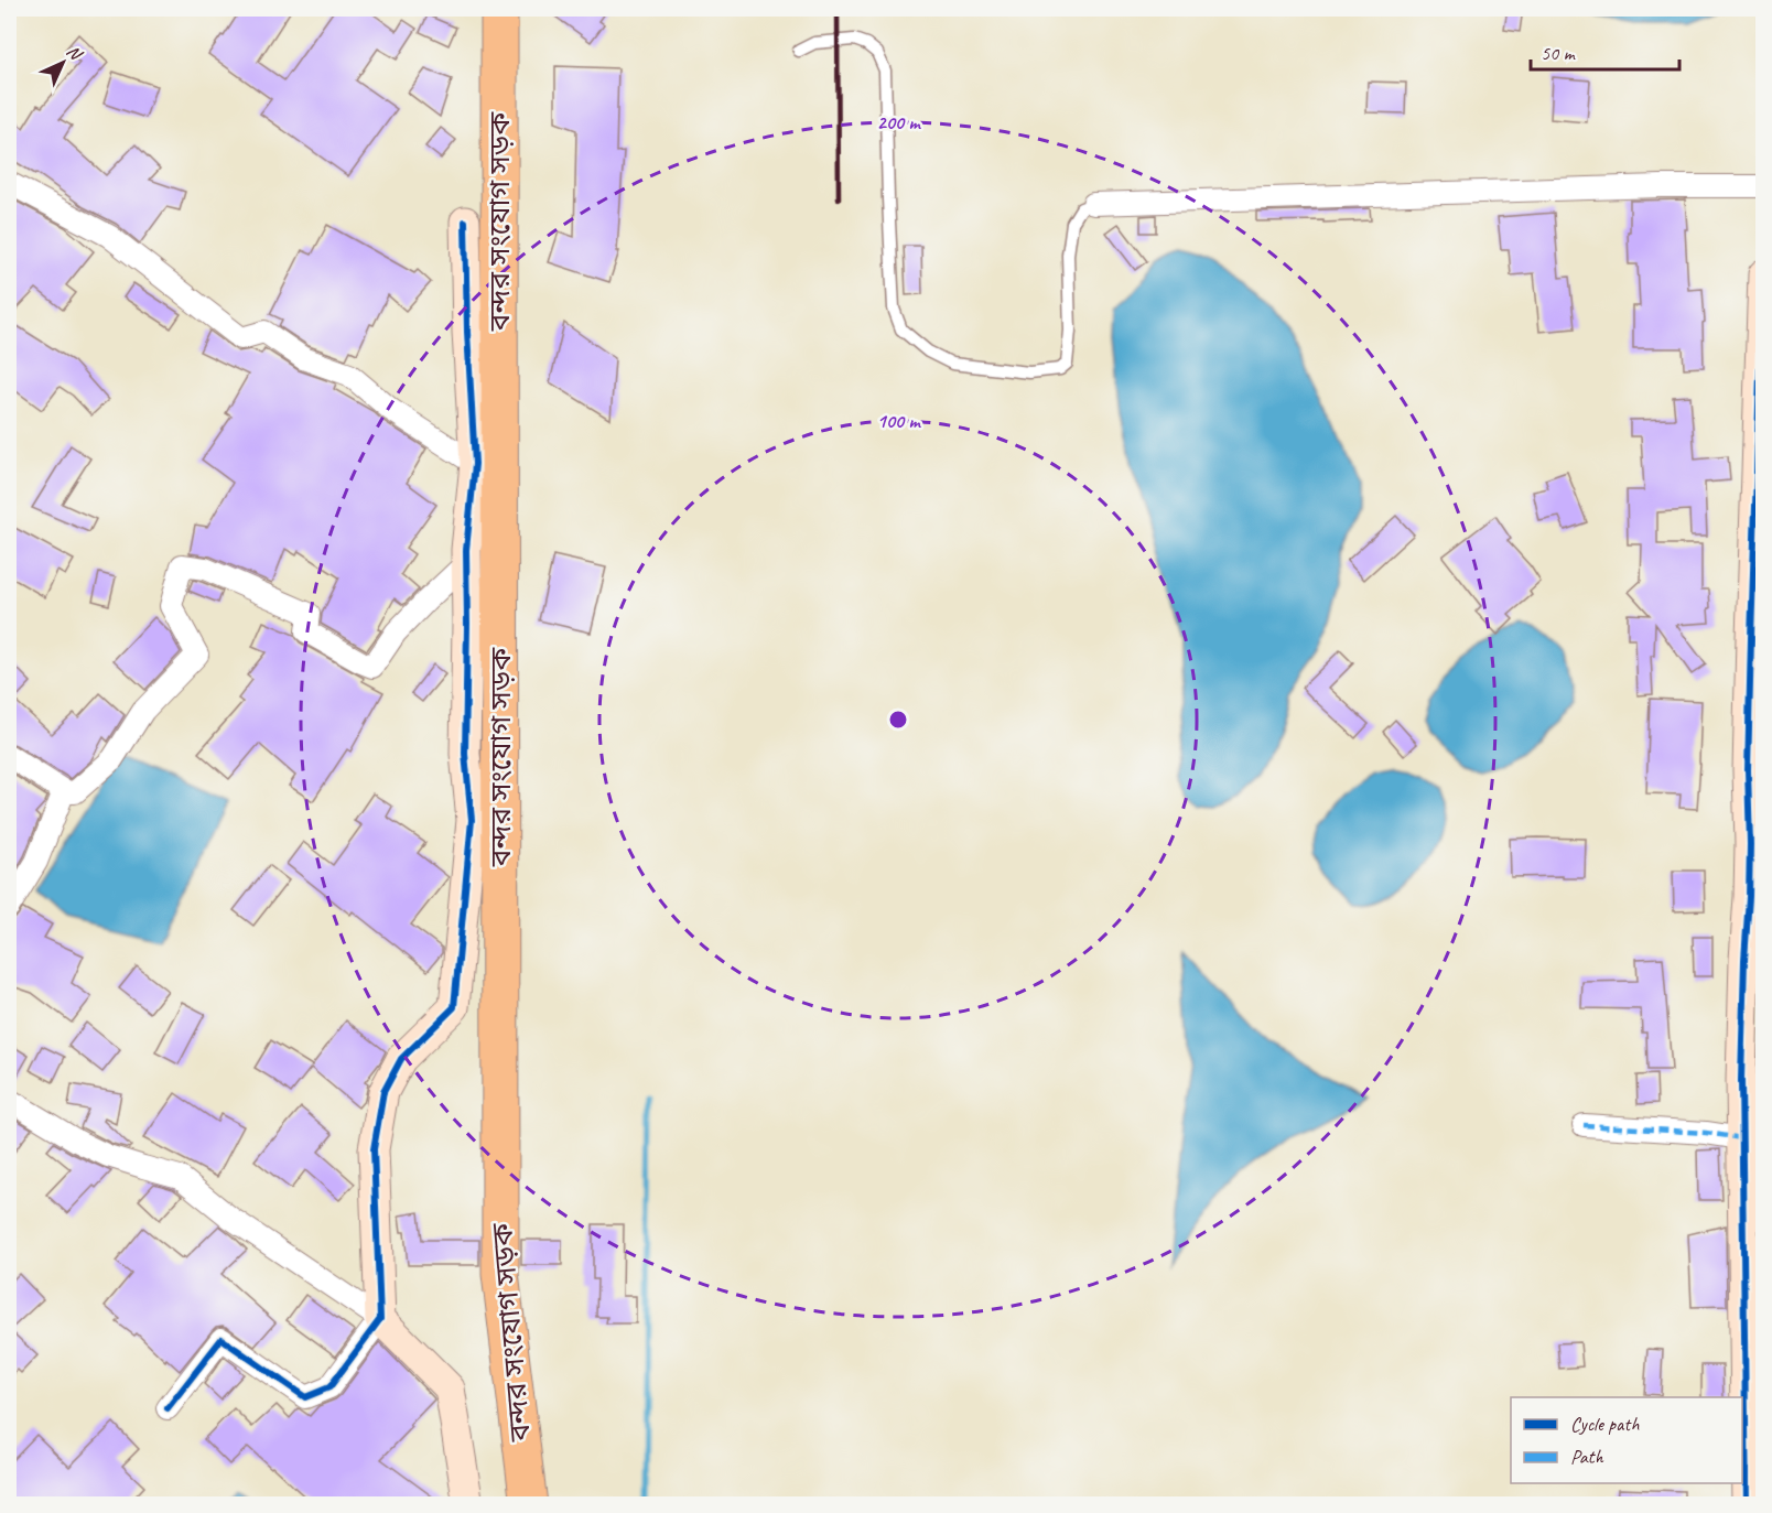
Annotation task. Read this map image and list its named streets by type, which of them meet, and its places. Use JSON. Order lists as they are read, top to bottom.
{
  "streets": {
    "highway": ["বন্দর সংযোগ সড়ক"]
  },
  "legend": ["Cycle path", "Path"],
  "scale_bar": "50 m",
  "north": "top right",
  "rings": ["200 m", "100 m"]
}
